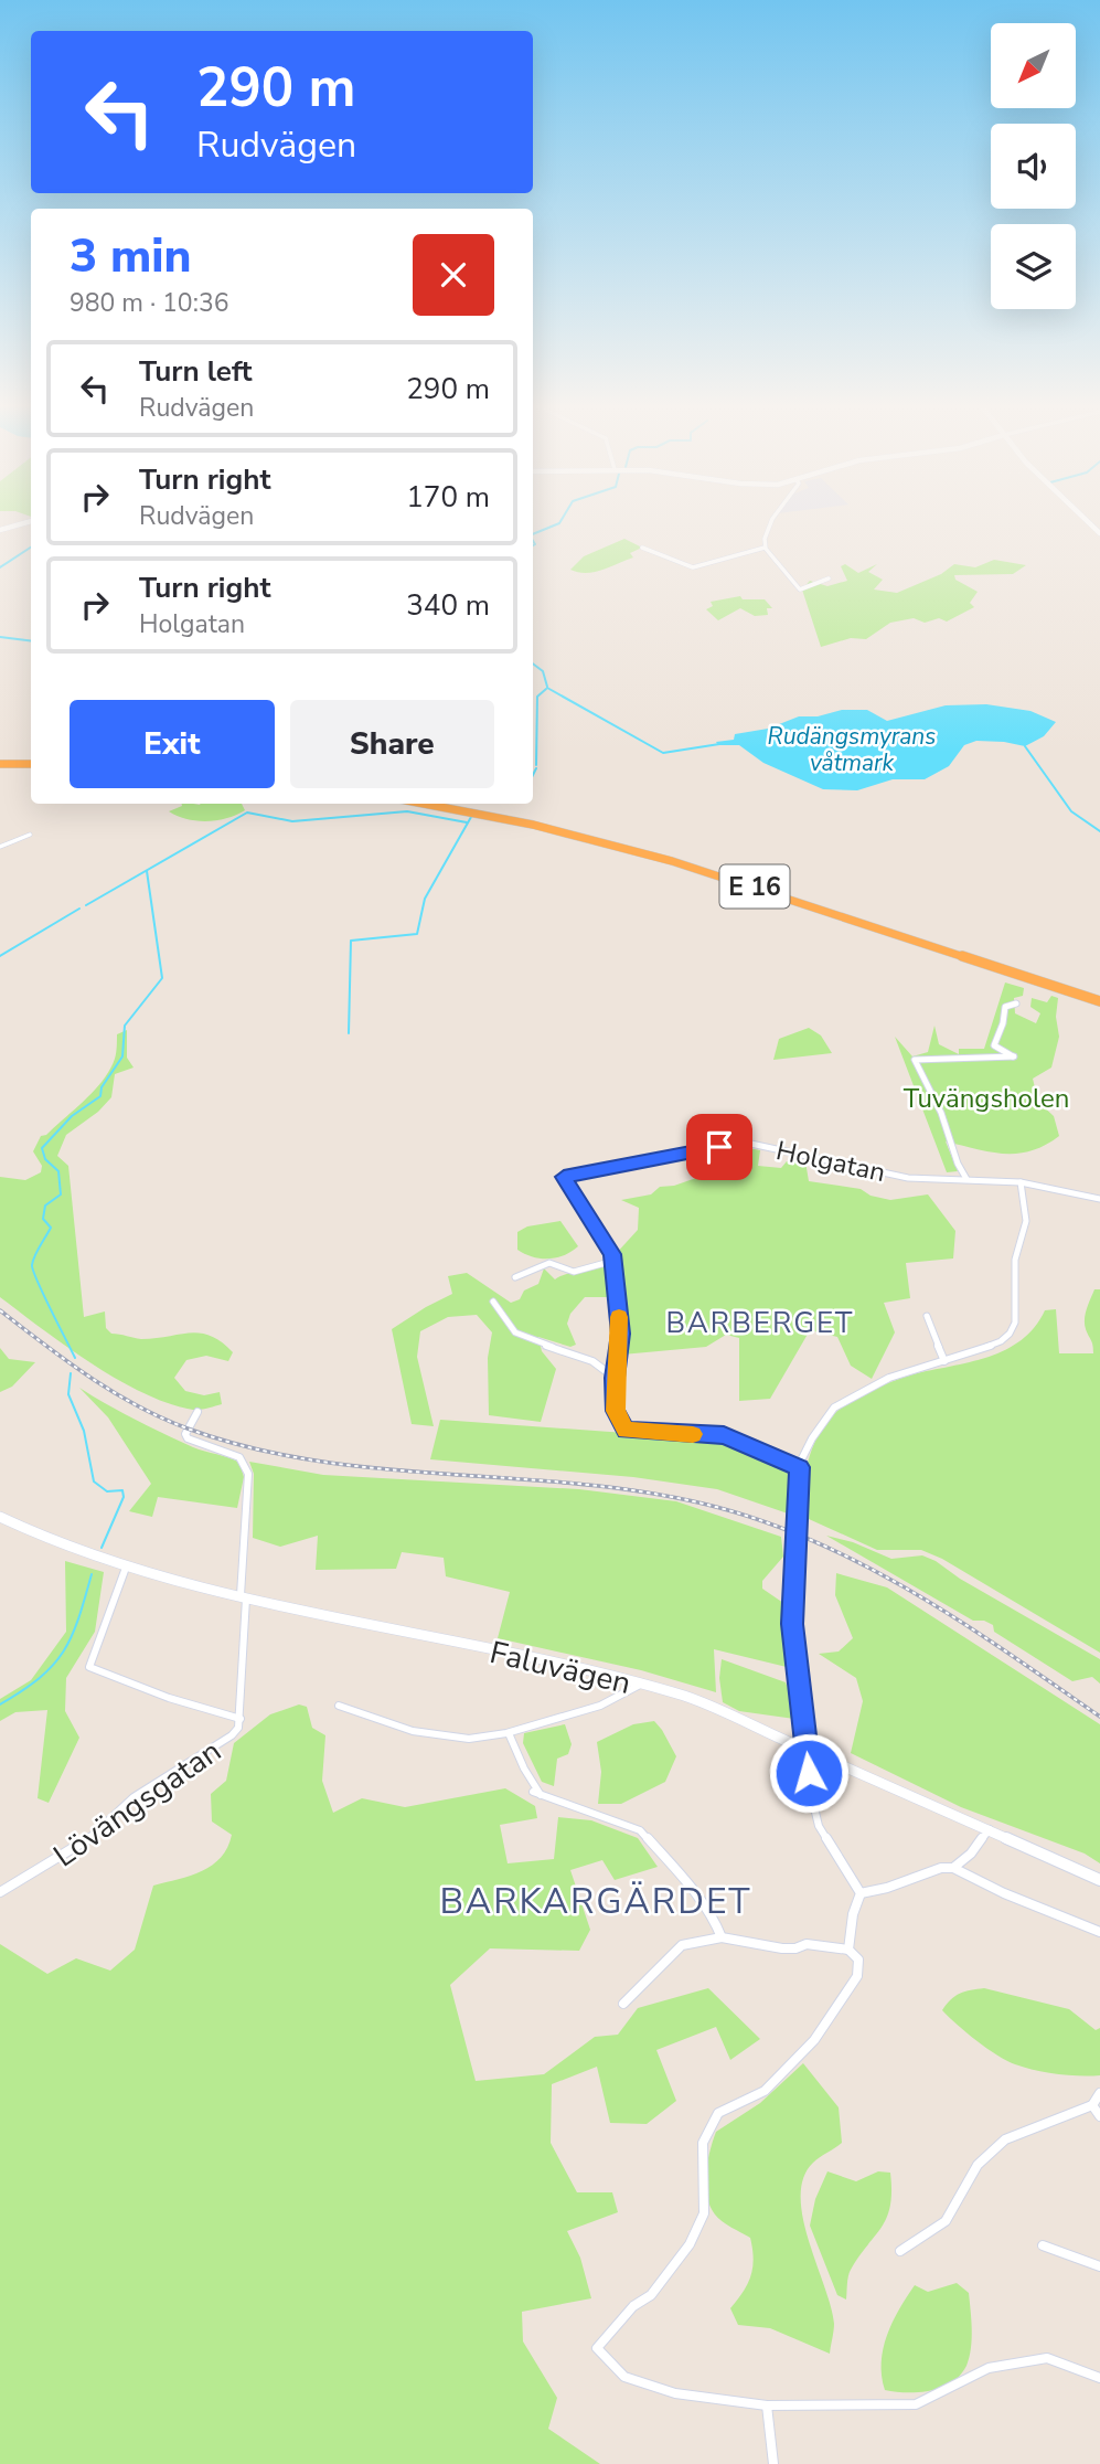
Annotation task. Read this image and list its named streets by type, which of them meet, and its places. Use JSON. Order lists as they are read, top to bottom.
{
  "streets": {
    "highway": ["E 16"],
    "street": ["Holgatan", "Faluvägen", "Lövängsgatan"]
  },
  "crossings": [
    ["Faluvägen", "Lövängsgatan"]
  ],
  "districts": ["BARBERGET", "BARKARGÄRDET"],
  "water": ["Rudängsmyrans våtmark"],
  "parks": ["Tuvängsholen"],
  "north": "bottom left",
  "page": {
    "turn": ["290 m", "Rudvägen"],
    "heading": ["3 min", "980 m · 10:36"],
    "list": [
      {
        "name": "Turn left",
        "note": "Rudvägen",
        "value": "290 m"
      },
      {
        "name": "Turn right",
        "note": "Rudvägen",
        "value": "170 m"
      },
      {
        "name": "Turn right",
        "note": "Holgatan",
        "value": "340 m"
      }
    ],
    "buttons": ["Exit", "Share"]
  }
}
